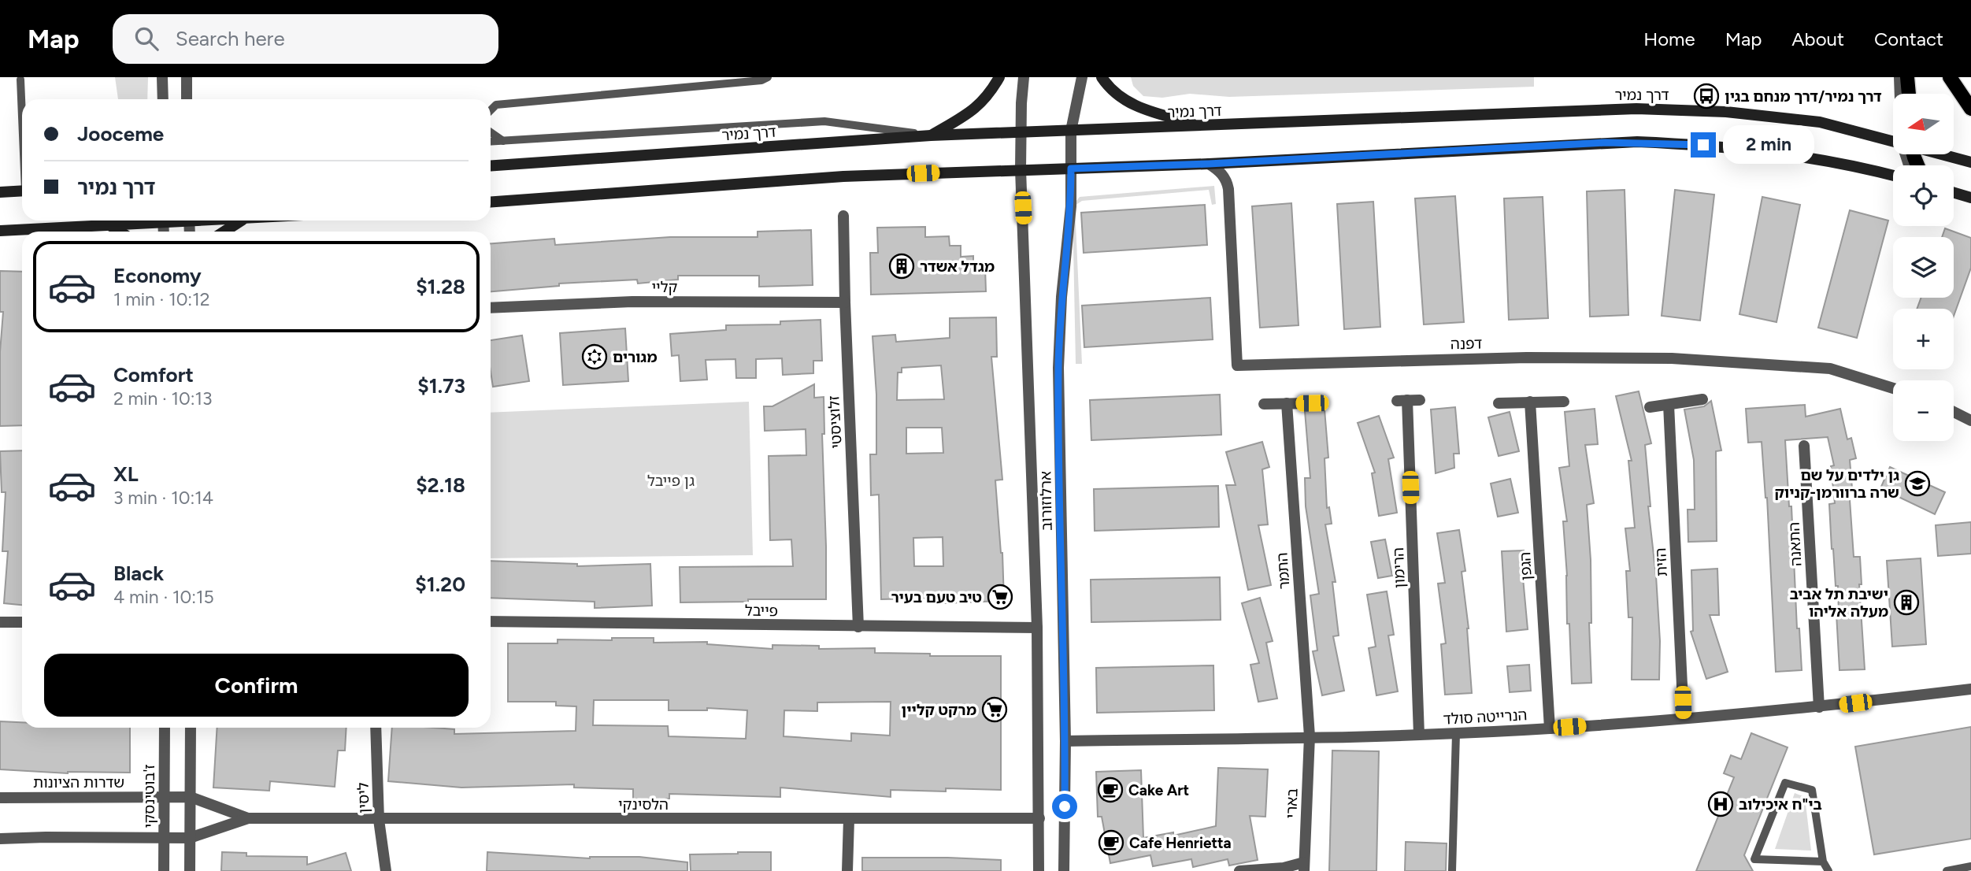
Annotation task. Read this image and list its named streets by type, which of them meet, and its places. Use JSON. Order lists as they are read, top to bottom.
{
  "streets": {
    "main road": ["דרך נמיר"],
    "street": [
      "קליי",
      "דפנה",
      "זלוציסטי",
      "ארלוזורוב",
      "התאנה",
      "הזית",
      "הגפן",
      "הרימון",
      "התמר",
      "פייבל",
      "הנרייטה סולד",
      "שדרות הציונות",
      "ז'בוטינסקי",
      "ליסין",
      "בארי",
      "הלסינקי"
    ]
  },
  "crossings": [
    ["דרך נמיר", "ארלוזורוב"],
    ["קליי", "זלוציסטי"],
    ["זלוציסטי", "פייבל"],
    ["ארלוזורוב", "פייבל"],
    ["ארלוזורוב", "הנרייטה סולד"],
    ["ארלוזורוב", "הלסינקי"],
    ["התאנה", "הנרייטה סולד"],
    ["הזית", "הנרייטה סולד"],
    ["הגפן", "הנרייטה סולד"],
    ["הרימון", "הנרייטה סולד"],
    ["התמר", "הנרייטה סולד"],
    ["התמר", "בארי"],
    ["הנרייטה סולד", "בארי"],
    ["שדרות הציונות", "ז'בוטינסקי"],
    ["שדרות הציונות", "הלסינקי"],
    ["ליסין", "הלסינקי"]
  ],
  "parks": ["גן פייבל"],
  "places": {
    "bus stop": ["דרך נמיר/דרך מנחם בגין"],
    "building": ["מגדל אשדר", "ישיבת תל אביב מעלה אליהו"],
    "synagogue": ["מגורים"],
    "school or university": ["גן ילדים על שם שרה ברוורמן-קניוק"],
    "supermarket": ["טיב טעם בעיר", "מרקט קליין"],
    "cafe": ["Cake Art", "Cafe Henrietta"],
    "hospital": ["בי\"ח איכילוב"]
  },
  "north": "left",
  "page": {
    "header": "Map",
    "search": "Search here",
    "nav": [
      "Home",
      "Map",
      "About",
      "Contact"
    ],
    "map_buttons": ["+", "−"],
    "banner": ["Jooceme", "דרך נמיר"],
    "bubble": "2 min",
    "list": [
      {
        "name": "Economy",
        "note": "1 min · 10:12",
        "value": "$1.28"
      },
      {
        "name": "Comfort",
        "note": "2 min · 10:13",
        "value": "$1.73"
      },
      {
        "name": "XL",
        "note": "3 min · 10:14",
        "value": "$2.18"
      },
      {
        "name": "Black",
        "note": "4 min · 10:15",
        "value": "$1.20"
      }
    ],
    "buttons": "Confirm"
  }
}
